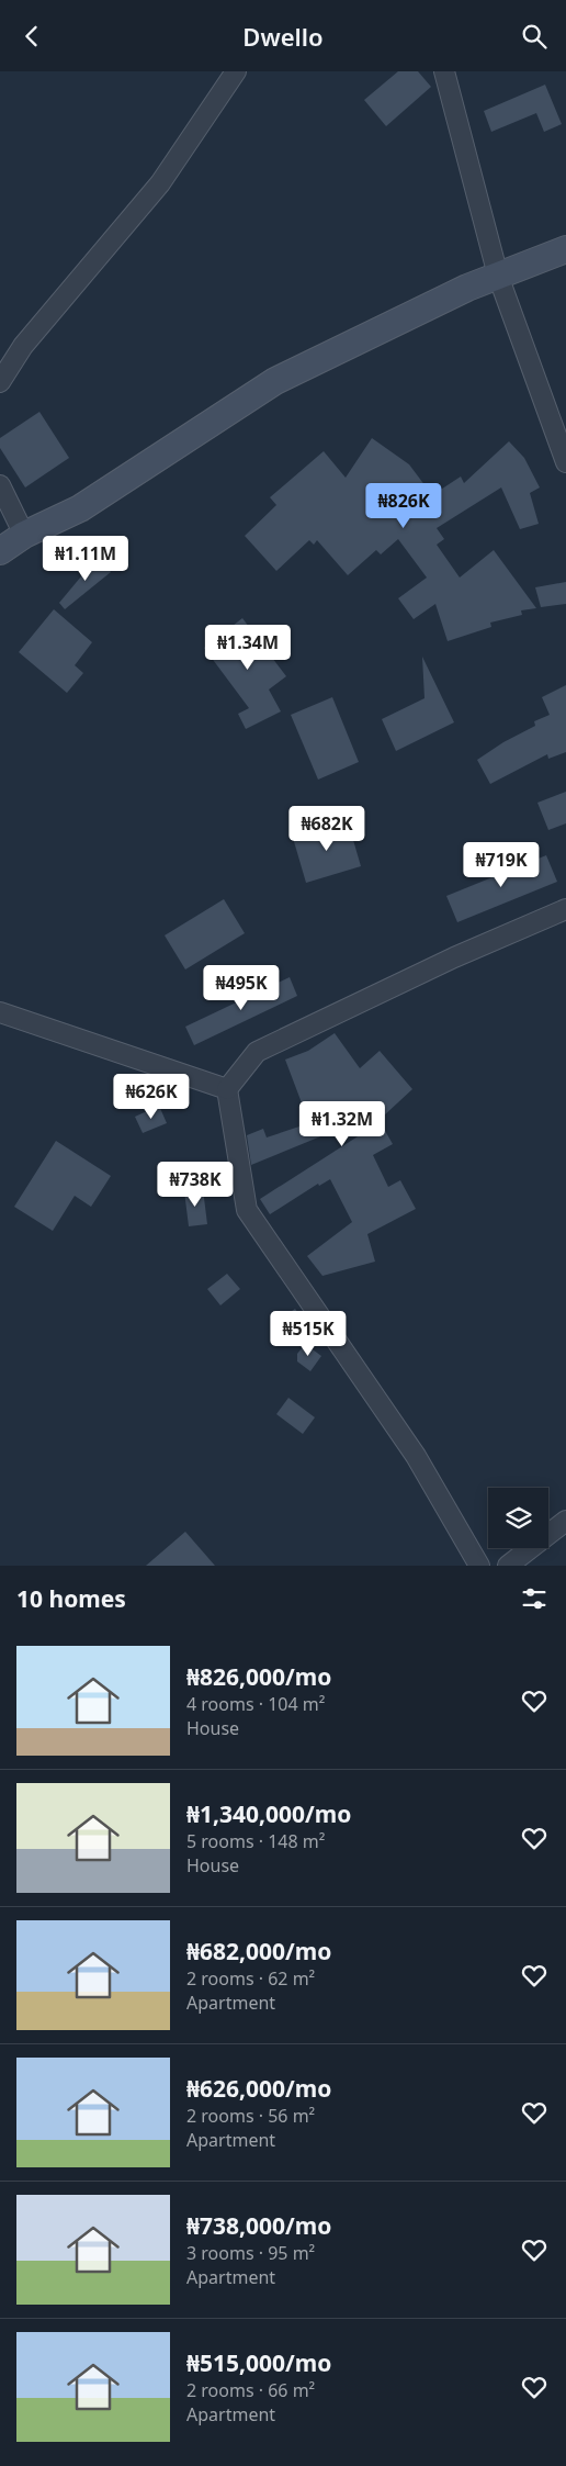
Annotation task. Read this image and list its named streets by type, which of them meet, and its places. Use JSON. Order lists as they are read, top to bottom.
{
  "page": {
    "header": "Dwello",
    "price": [
      "₦826K",
      "₦1.11M",
      "₦1.34M",
      "₦682K",
      "₦719K",
      "₦495K",
      "₦626K",
      "₦1.32M",
      "₦738K",
      "₦515K"
    ],
    "heading": "10 homes",
    "list": [
      {
        "name": "₦826,000/mo",
        "note": "4 rooms · 104 m² · House"
      },
      {
        "name": "₦1,340,000/mo",
        "note": "5 rooms · 148 m² · House"
      },
      {
        "name": "₦682,000/mo",
        "note": "2 rooms · 62 m² · Apartment"
      },
      {
        "name": "₦626,000/mo",
        "note": "2 rooms · 56 m² · Apartment"
      },
      {
        "name": "₦738,000/mo",
        "note": "3 rooms · 95 m² · Apartment"
      },
      {
        "name": "₦515,000/mo",
        "note": "2 rooms · 66 m² · Apartment"
      }
    ]
  }
}
